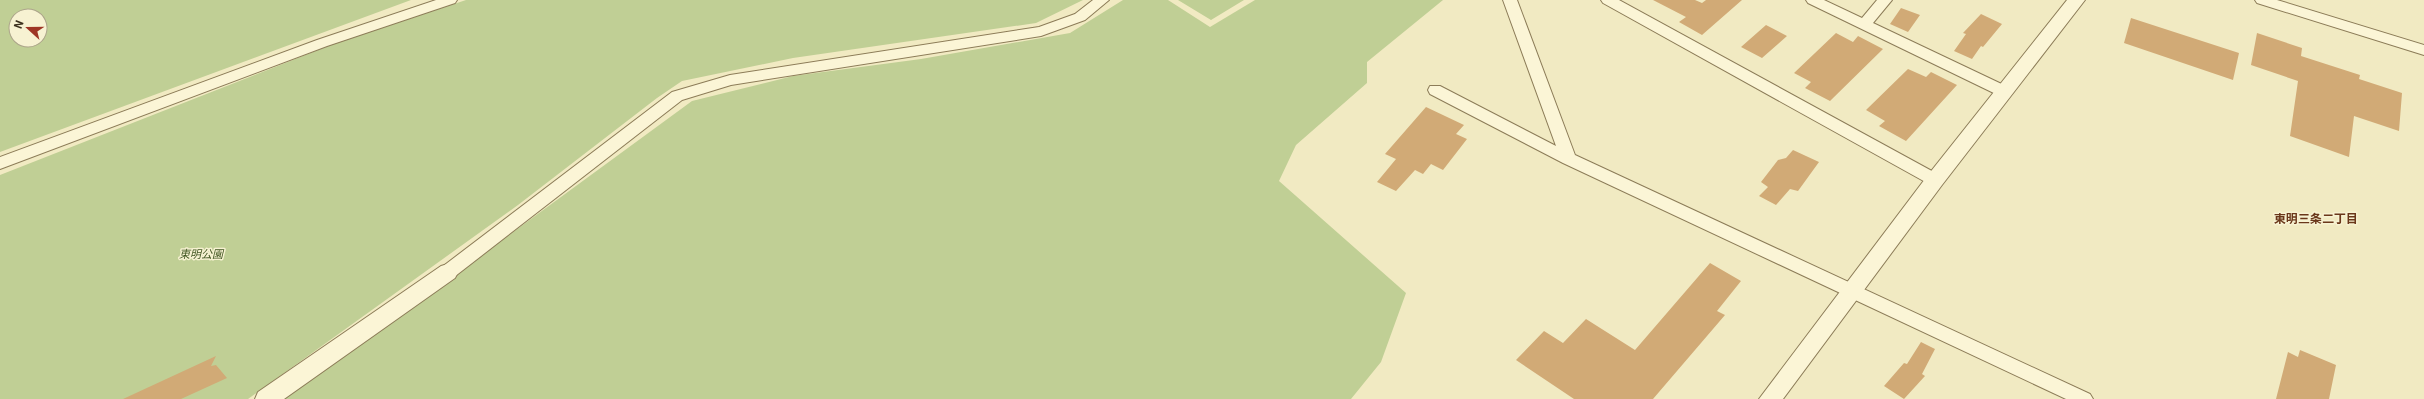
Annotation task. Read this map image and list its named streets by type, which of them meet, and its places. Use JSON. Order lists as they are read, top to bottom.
{
  "districts": ["東明三条二丁目"],
  "parks": ["東明公園"],
  "north": "left"
}
